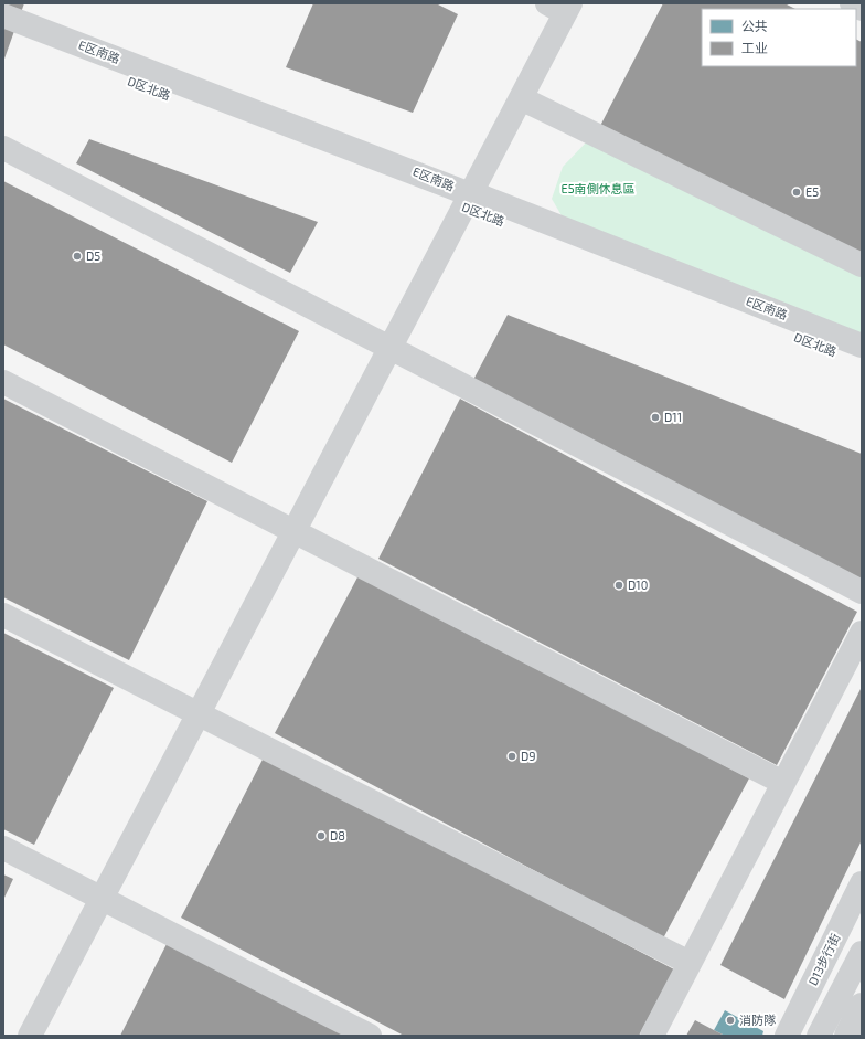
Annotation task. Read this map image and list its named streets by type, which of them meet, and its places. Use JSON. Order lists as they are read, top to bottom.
{
  "streets": {
    "street": ["E区南路", "D区北路", "D13步行街"]
  },
  "crossings": [
    ["E区南路", "D区北路"]
  ],
  "parks": ["E5南側休息區"],
  "places": [
    "E5",
    "D5",
    "D11",
    "D10",
    "D9",
    "D8",
    "消防隊"
  ],
  "legend": ["公共", "工业"]
}
